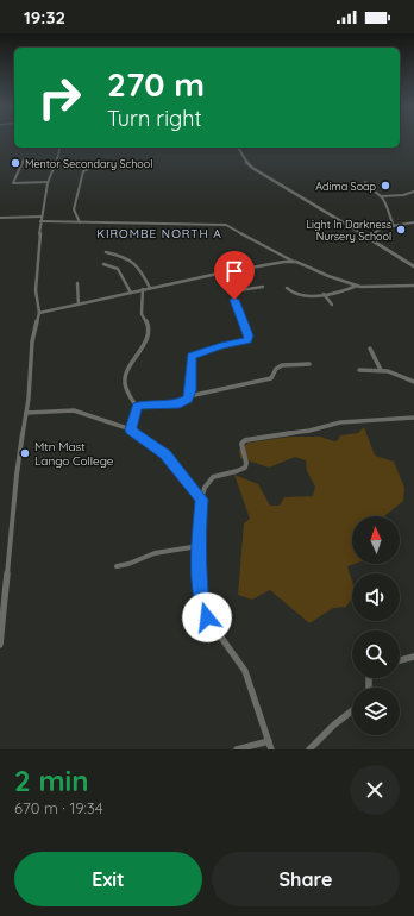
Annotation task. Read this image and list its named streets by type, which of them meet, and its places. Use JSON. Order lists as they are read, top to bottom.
{
  "districts": ["KIROMBE NORTH A"],
  "places": [
    "Mentor Secondary School",
    "Adima Soap",
    "Light In Darkness Nursery School",
    "Mtn Mast Lango College"
  ],
  "north": "top",
  "page": {
    "status": "19:32",
    "turn": ["270 m", "Turn right"],
    "heading": ["2 min", "670 m · 19:34"],
    "buttons": ["Exit", "Share"]
  }
}
